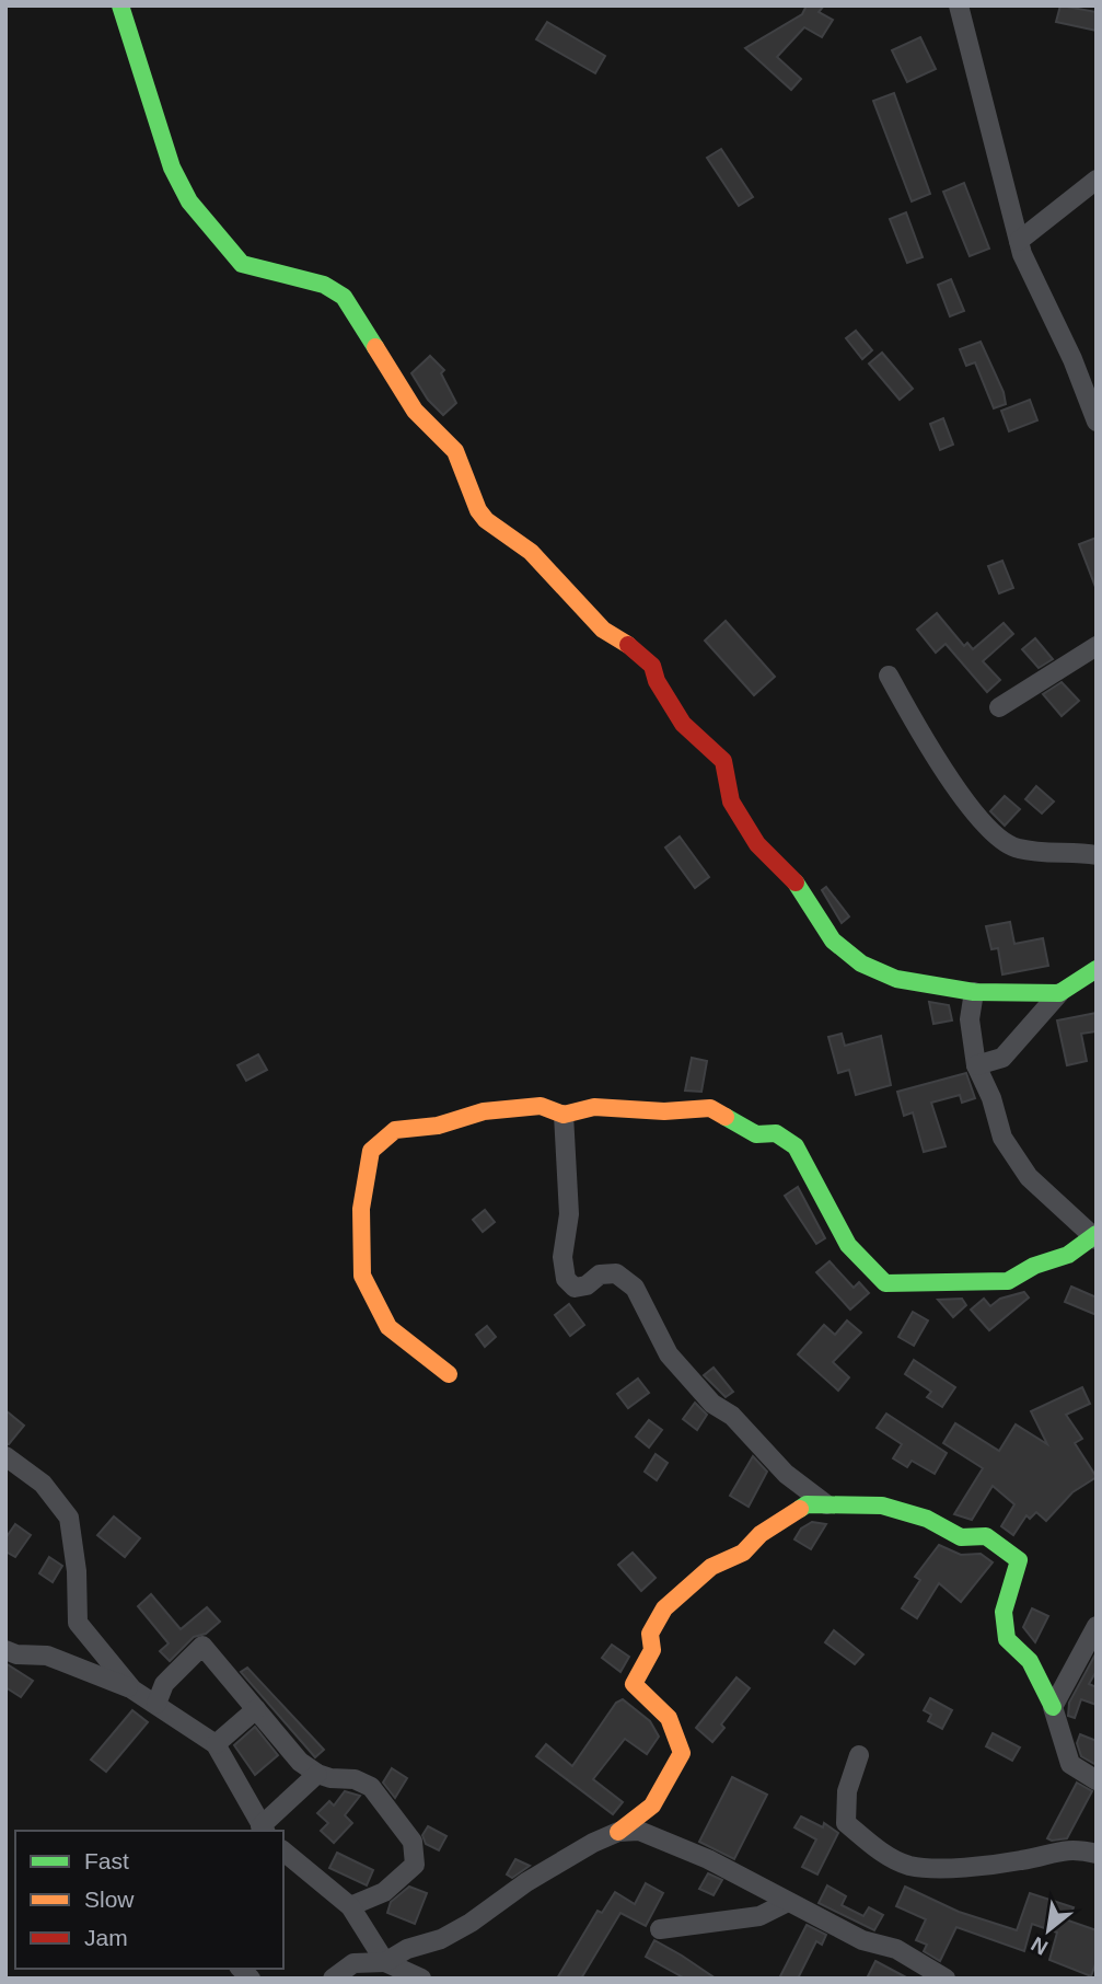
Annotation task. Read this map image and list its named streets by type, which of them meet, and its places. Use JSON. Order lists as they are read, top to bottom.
{
  "legend": ["Fast", "Slow", "Jam"],
  "north": "bottom left"
}
